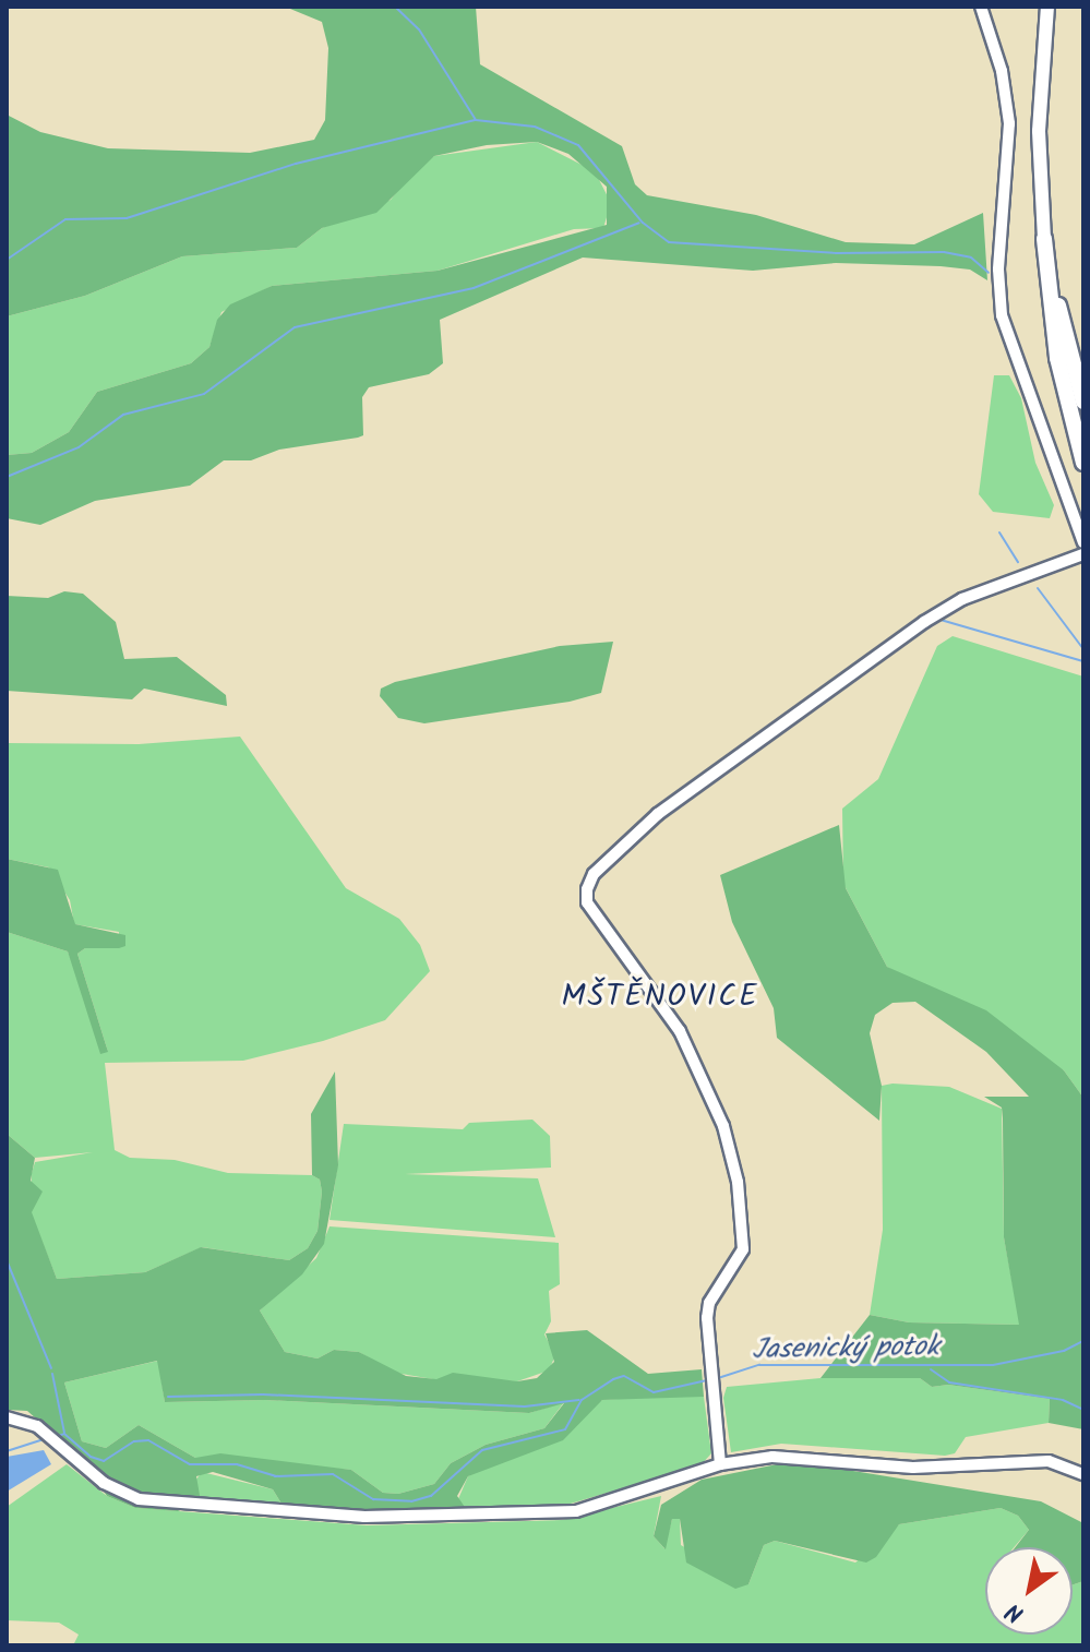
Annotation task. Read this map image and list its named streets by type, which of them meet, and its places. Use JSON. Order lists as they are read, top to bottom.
{
  "districts": ["MŠTĚNOVICE"],
  "water": ["Jasenický potok"],
  "north": "bottom left"
}
